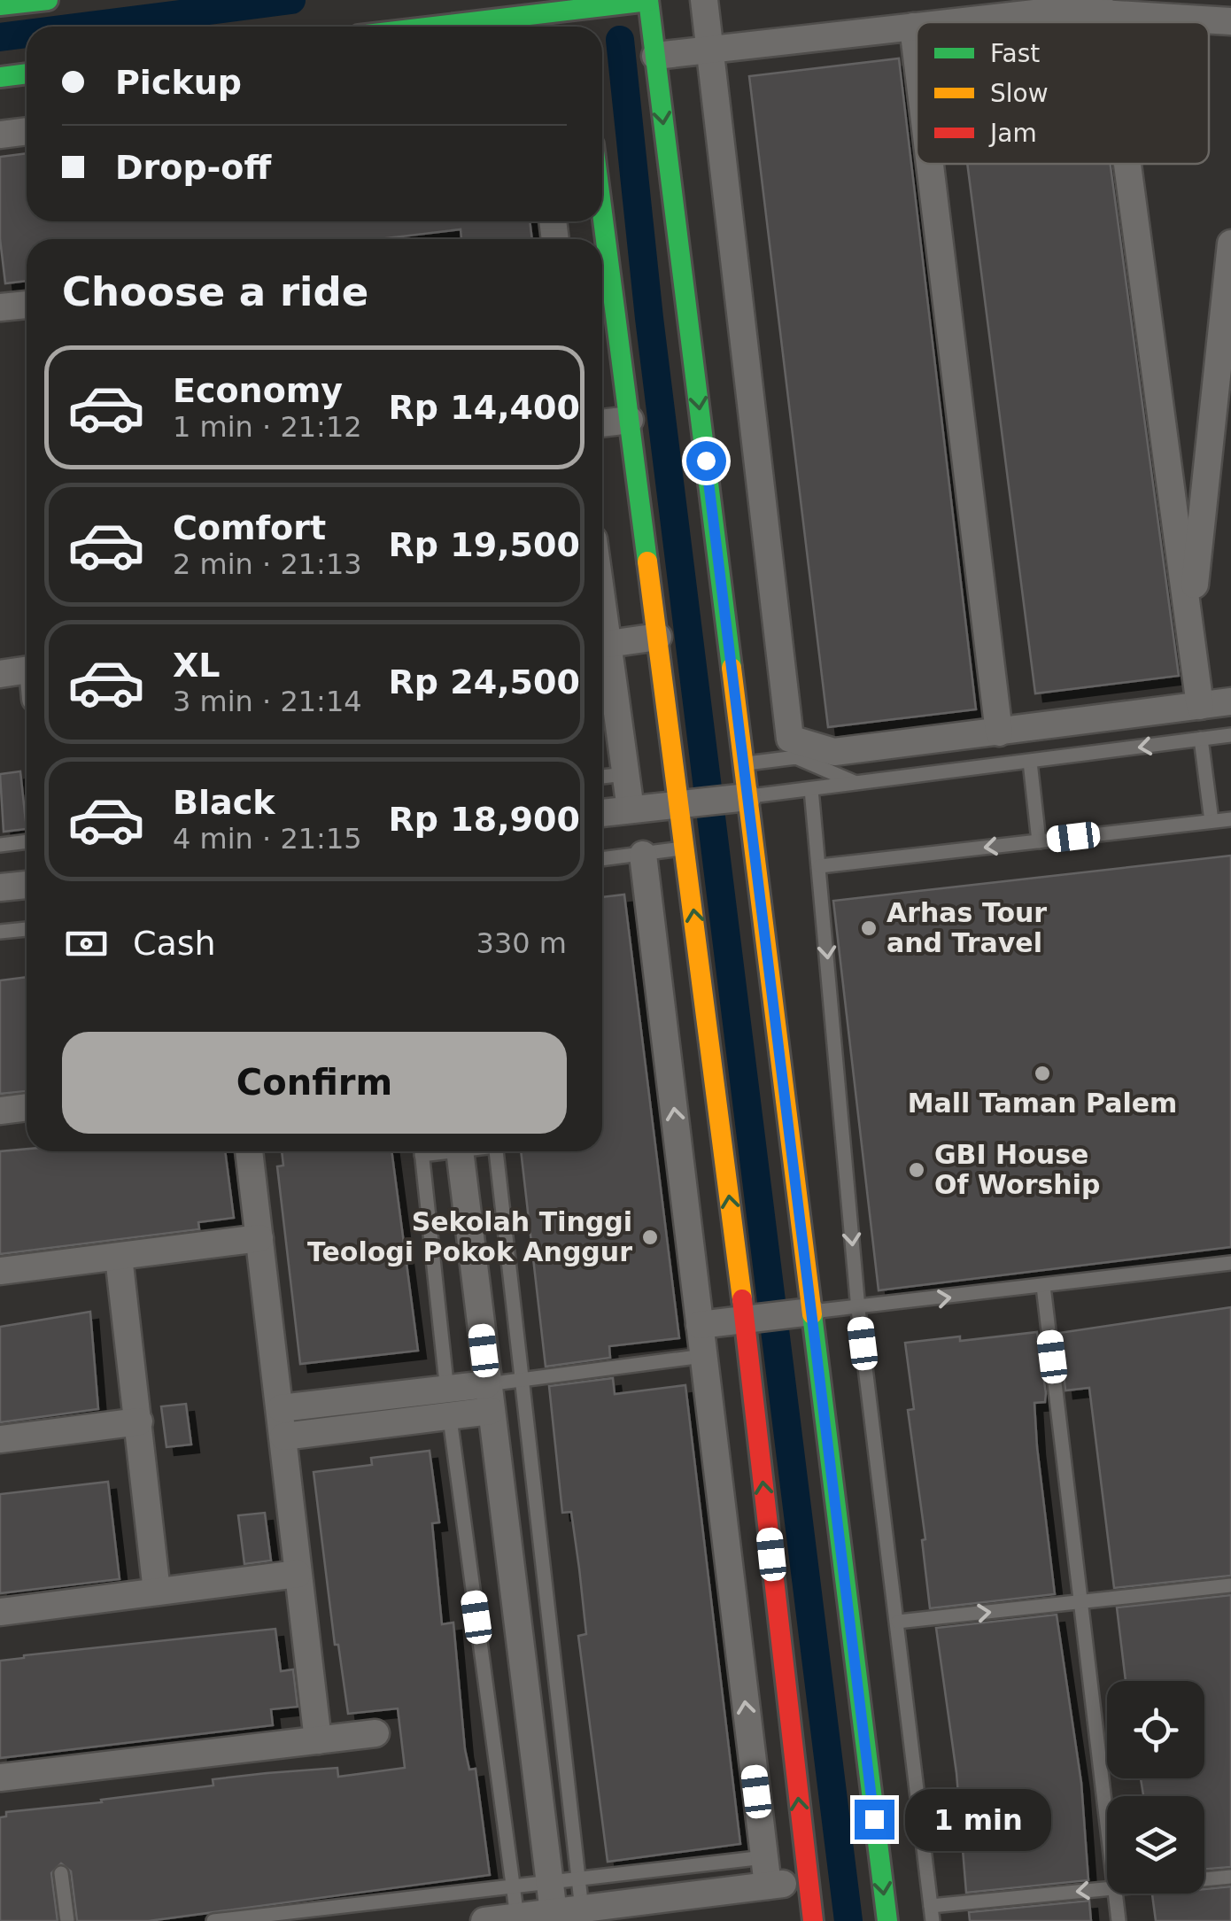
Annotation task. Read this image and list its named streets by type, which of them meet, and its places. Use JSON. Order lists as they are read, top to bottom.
{
  "places": [
    "Arhas Tour and Travel",
    "Mall Taman Palem",
    "GBI House Of Worship",
    "Sekolah Tinggi Teologi Pokok Anggur"
  ],
  "legend": ["Fast", "Slow", "Jam"],
  "page": {
    "banner": ["Pickup", "Drop-off"],
    "heading": "Choose a ride",
    "list": [
      {
        "name": "Economy",
        "note": "1 min · 21:12",
        "value": "Rp 14,400"
      },
      {
        "name": "Comfort",
        "note": "2 min · 21:13",
        "value": "Rp 19,500"
      },
      {
        "name": "XL",
        "note": "3 min · 21:14",
        "value": "Rp 24,500"
      },
      {
        "name": "Black",
        "note": "4 min · 21:15",
        "value": "Rp 18,900"
      }
    ],
    "pay": ["Cash", "330 m"],
    "buttons": "Confirm",
    "bubble": "1 min"
  }
}
